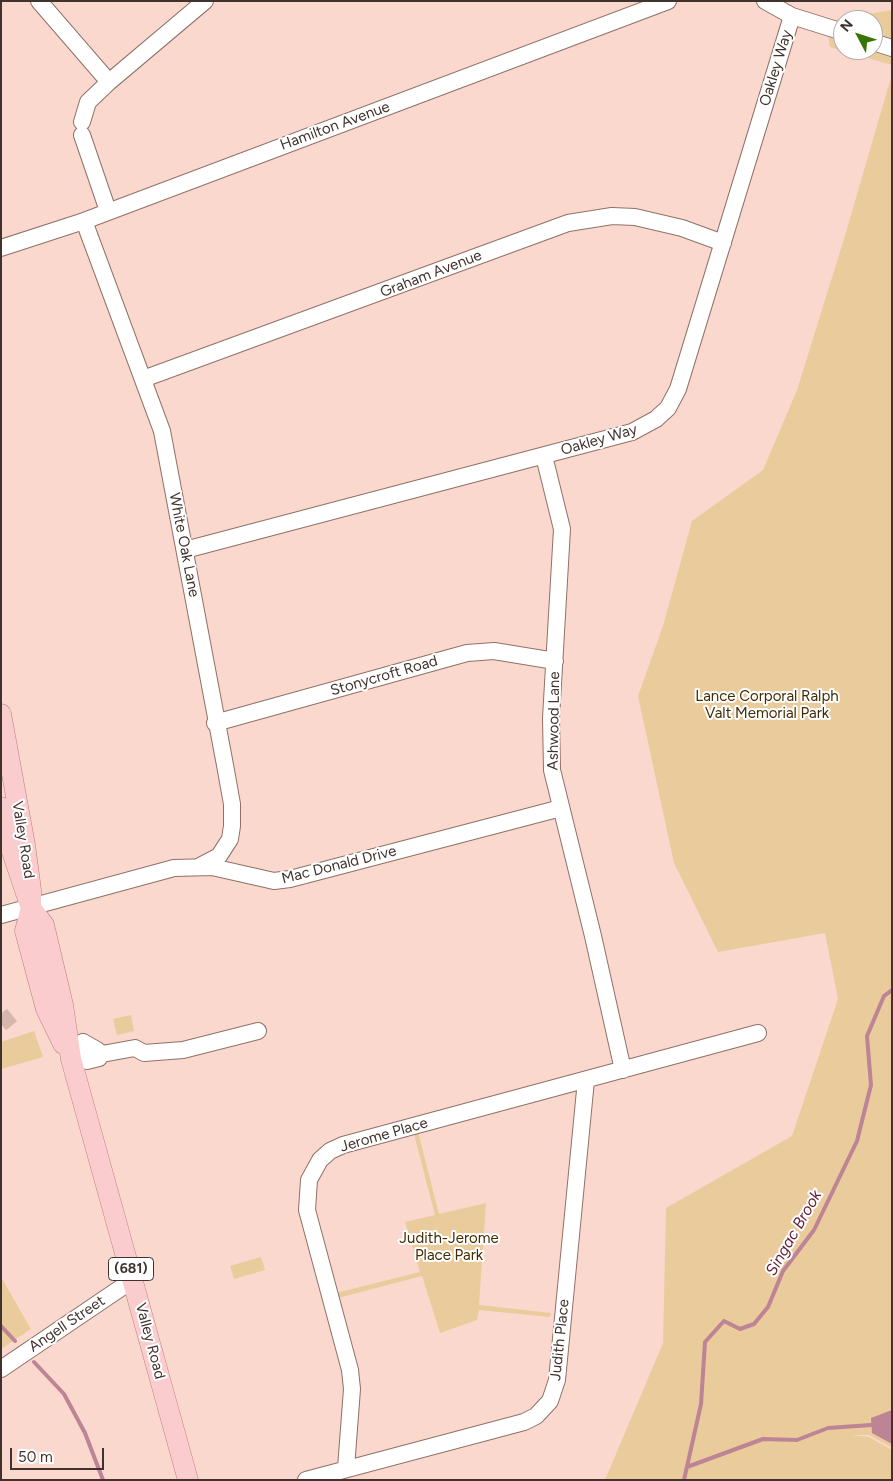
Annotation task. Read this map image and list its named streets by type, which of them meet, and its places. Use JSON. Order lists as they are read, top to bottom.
{
  "streets": {
    "main road": ["Valley Road", "(681)"],
    "street": [
      "Oakley Way",
      "Hamilton Avenue",
      "Graham Avenue",
      "White Oak Lane",
      "Stonycroft Road",
      "Ashwood Lane",
      "Mac Donald Drive",
      "Jerome Place",
      "Angell Street",
      "Judith Place"
    ]
  },
  "crossings": [
    ["Oakley Way", "Graham Avenue"],
    ["Oakley Way", "White Oak Lane"],
    ["Oakley Way", "Ashwood Lane"],
    ["Hamilton Avenue", "White Oak Lane"],
    ["Graham Avenue", "White Oak Lane"],
    ["White Oak Lane", "Stonycroft Road"],
    ["White Oak Lane", "Mac Donald Drive"],
    ["Stonycroft Road", "Ashwood Lane"],
    ["Ashwood Lane", "Mac Donald Drive"],
    ["Ashwood Lane", "Jerome Place"],
    ["Valley Road", "Mac Donald Drive"],
    ["Valley Road", "Angell Street"],
    ["Jerome Place", "Judith Place"]
  ],
  "water": ["Singac Brook"],
  "parks": ["Lance Corporal Ralph Valt Memorial Park", "Judith-Jerome Place Park"],
  "scale_bar": "50 m",
  "north": "top left"
}
